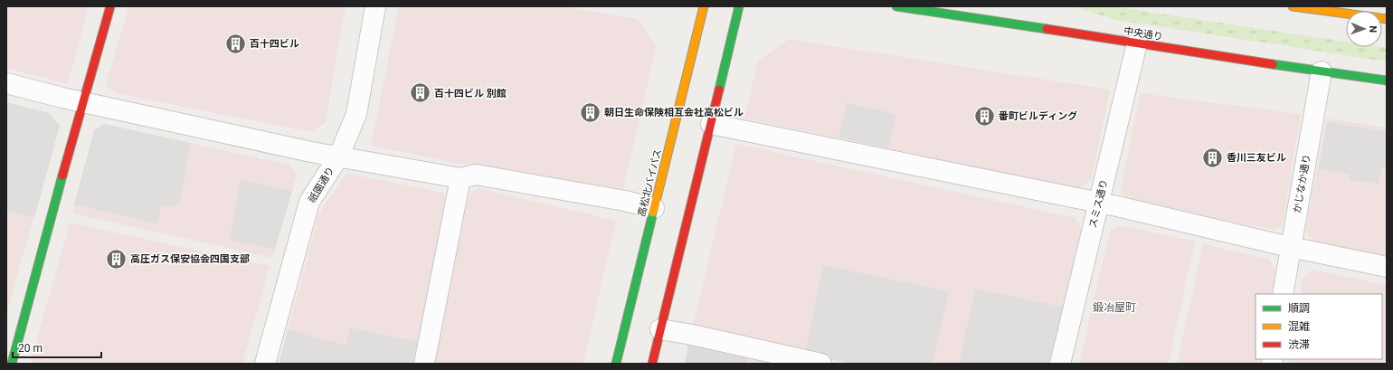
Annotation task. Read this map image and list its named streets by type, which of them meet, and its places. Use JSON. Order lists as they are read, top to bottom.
{
  "streets": {
    "main road": ["中央通り", "高松北バイパス"],
    "street": ["かじなか通り", "祇園通り", "スミス通り"]
  },
  "crossings": [
    ["中央通り", "かじなか通り"],
    ["中央通り", "スミス通り"]
  ],
  "districts": ["鍛冶屋町"],
  "places": {
    "building": [
      "百十四ビル",
      "百十四ビル 別館",
      "朝日生命保険相互会社高松ビル",
      "番町ビルディング",
      "香川三友ビル",
      "高圧ガス保安協会四国支部"
    ]
  },
  "legend": ["順調", "混雑", "渋滞"],
  "scale_bar": "20 m",
  "north": "right"
}
